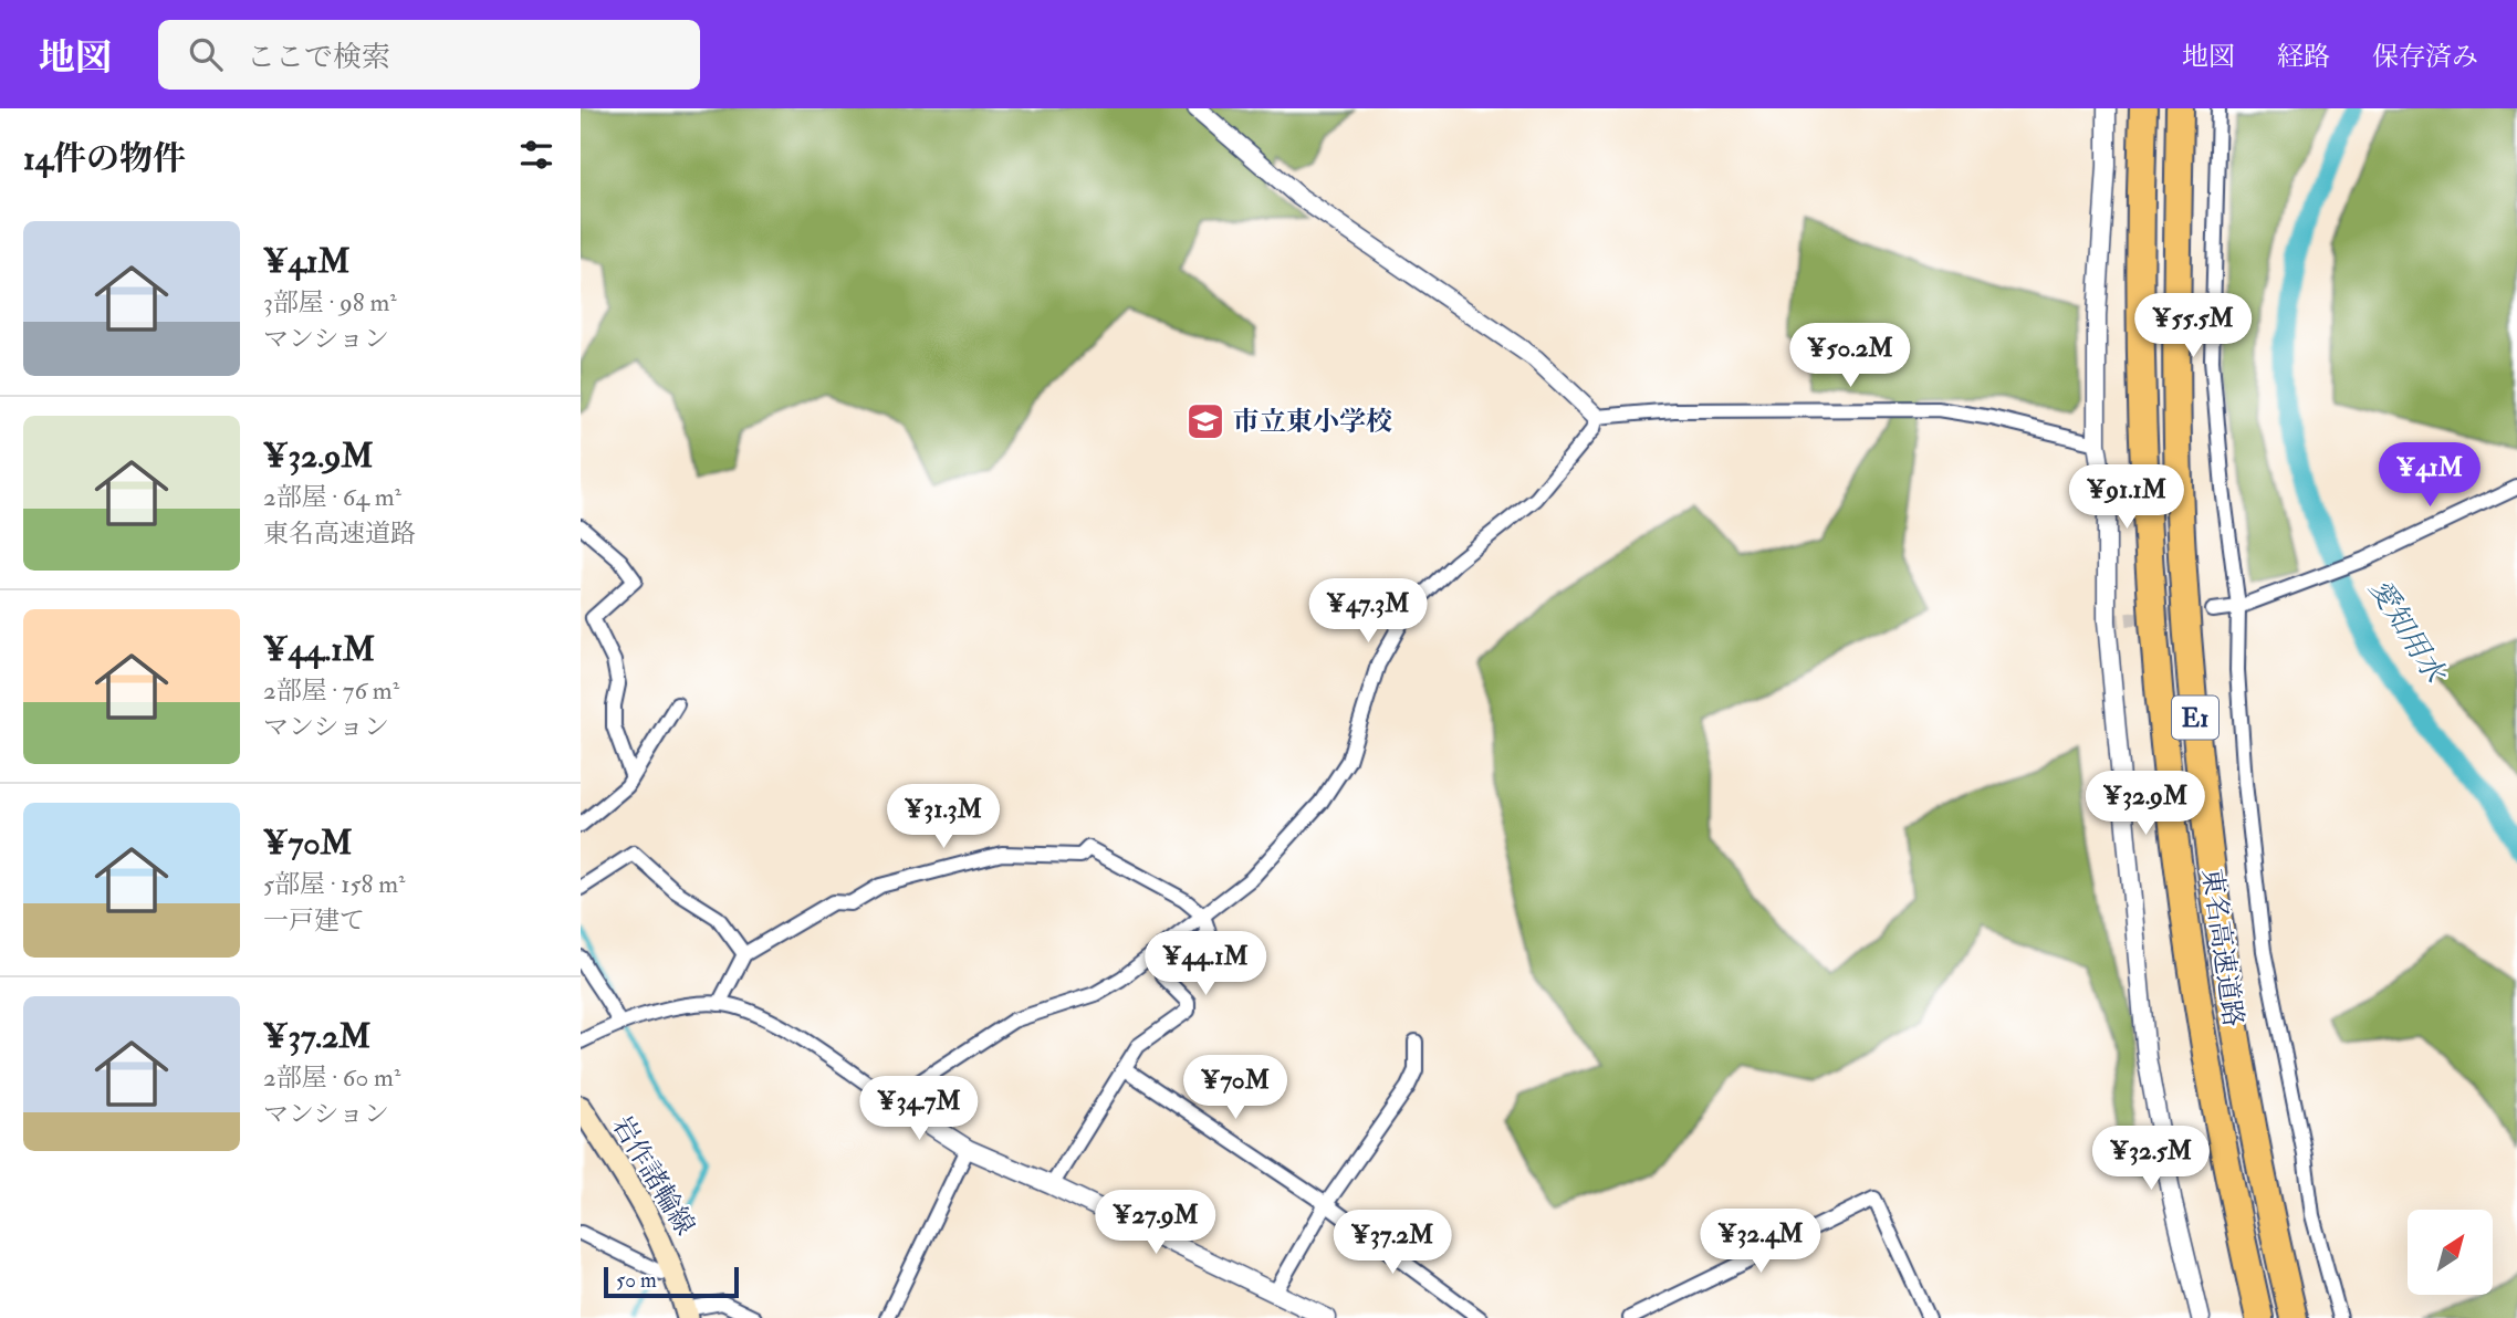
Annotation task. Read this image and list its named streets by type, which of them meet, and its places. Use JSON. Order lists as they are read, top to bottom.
{
  "streets": {
    "highway": ["E1", "東名高速道路"],
    "main road": ["岩作諸輪線"]
  },
  "water": ["愛知用水"],
  "places": {
    "school or university": ["市立東小学校"]
  },
  "scale_bar": "50 m",
  "north": "top right",
  "page": {
    "header": "地図",
    "search": "ここで検索",
    "nav": ["地図", "経路", "保存済み"],
    "heading": "14件の物件",
    "list": [
      {
        "name": "¥41M",
        "note": "3部屋 · 98 m² · マンション"
      },
      {
        "name": "¥32.9M",
        "note": "2部屋 · 64 m² · 東名高速道路"
      },
      {
        "name": "¥44.1M",
        "note": "2部屋 · 76 m² · マンション"
      },
      {
        "name": "¥70M",
        "note": "5部屋 · 158 m² · 一戸建て"
      },
      {
        "name": "¥37.2M",
        "note": "2部屋 · 60 m² · マンション"
      }
    ],
    "price": [
      "¥55.5M",
      "¥50.2M",
      "¥41M",
      "¥91.1M",
      "¥47.3M",
      "¥32.9M",
      "¥31.3M",
      "¥44.1M",
      "¥70M",
      "¥34.7M",
      "¥32.5M",
      "¥27.9M",
      "¥32.4M",
      "¥37.2M"
    ],
    "scale": "50 m"
  }
}
